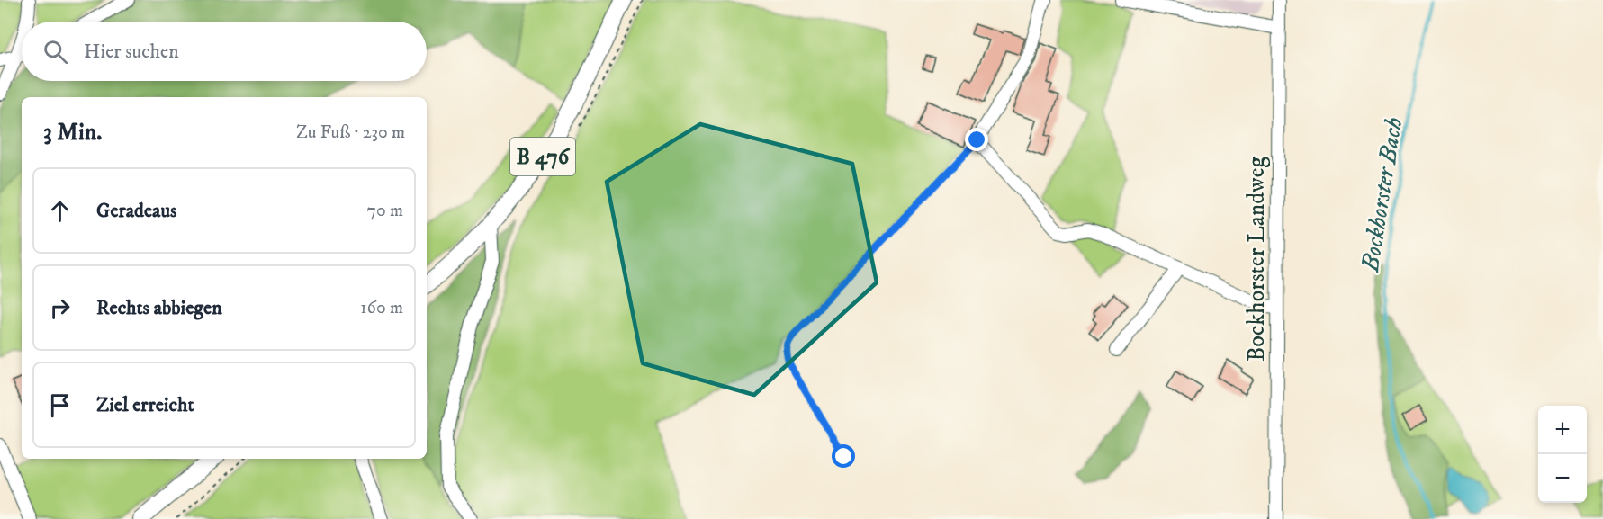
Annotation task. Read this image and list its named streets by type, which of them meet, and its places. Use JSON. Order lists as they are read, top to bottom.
{
  "streets": {
    "main road": ["B 476"],
    "street": ["Bockhorster Landweg"]
  },
  "water": ["Bockhorster Bach"],
  "page": {
    "search": "Hier suchen",
    "heading": ["3 Min.", "Zu Fuß · 230 m"],
    "list": [
      ["Geradeaus", "70 m"],
      ["Rechts abbiegen", "160 m"],
      "Ziel erreicht"
    ],
    "map_buttons": ["+", "−"]
  }
}
